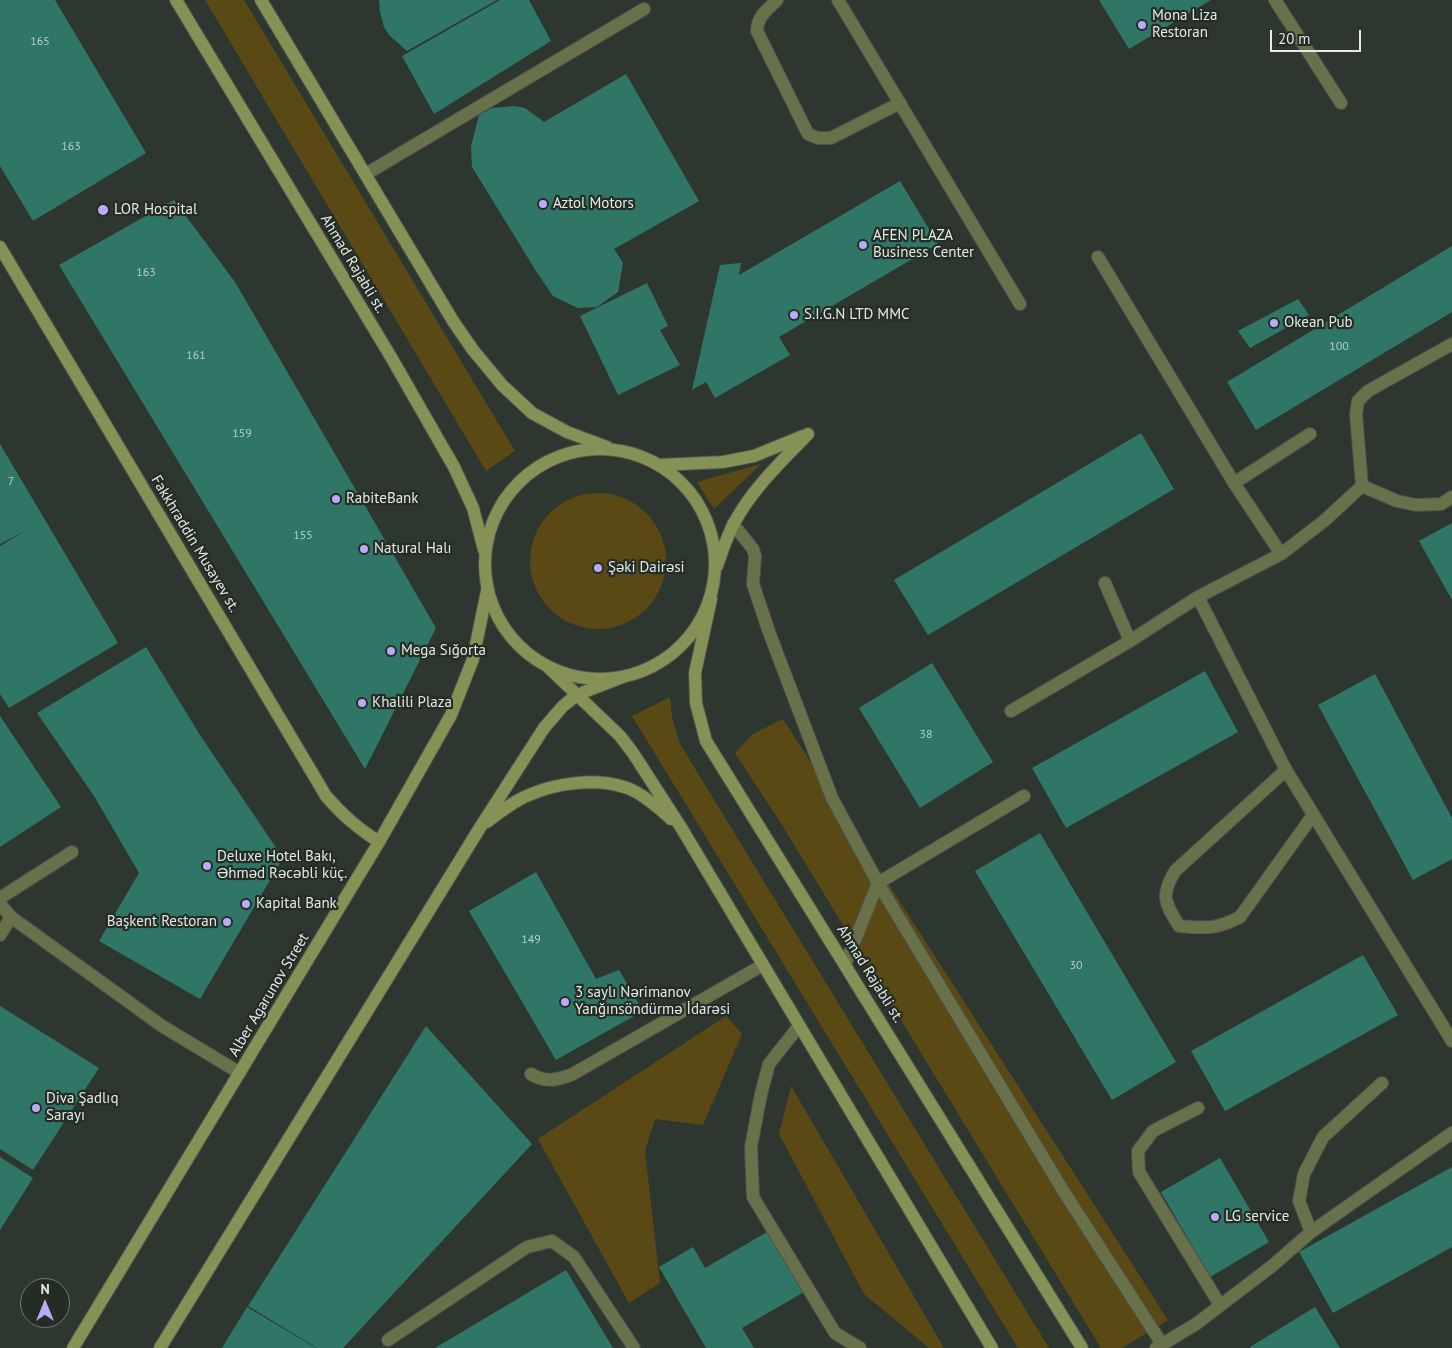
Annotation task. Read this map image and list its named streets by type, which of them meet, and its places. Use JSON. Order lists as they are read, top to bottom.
{
  "streets": {
    "main road": ["Ahmad Rajabli st.", "Fakkhraddin Musayev st.", "Alber Agarunov Street"]
  },
  "crossings": [
    ["Fakkhraddin Musayev st.", "Alber Agarunov Street"]
  ],
  "places": [
    "Mona Liza Restoran",
    "Aztol Motors",
    "LOR Hospital",
    "AFEN PLAZA Business Center",
    "S.I.G.N LTD MMC",
    "Okean Pub",
    "RabiteBank",
    "Natural Halı",
    "Şəki Dairəsi",
    "Mega Sığorta",
    "Khalili Plaza",
    "Deluxe Hotel Bakı, Əhməd Rəcəbli küç.",
    "Kapital Bank",
    "Başkent Restoran",
    "3 saylı Nərimanov Yanğınsöndürmə İdarəsi",
    "Diva Şadlıq Sarayı",
    "LG service"
  ],
  "house_numbers": [
    "165",
    "163",
    "163",
    "100",
    "161",
    "159",
    "7",
    "155",
    "38",
    "149",
    "30"
  ],
  "scale_bar": "20 m",
  "north": "top"
}
